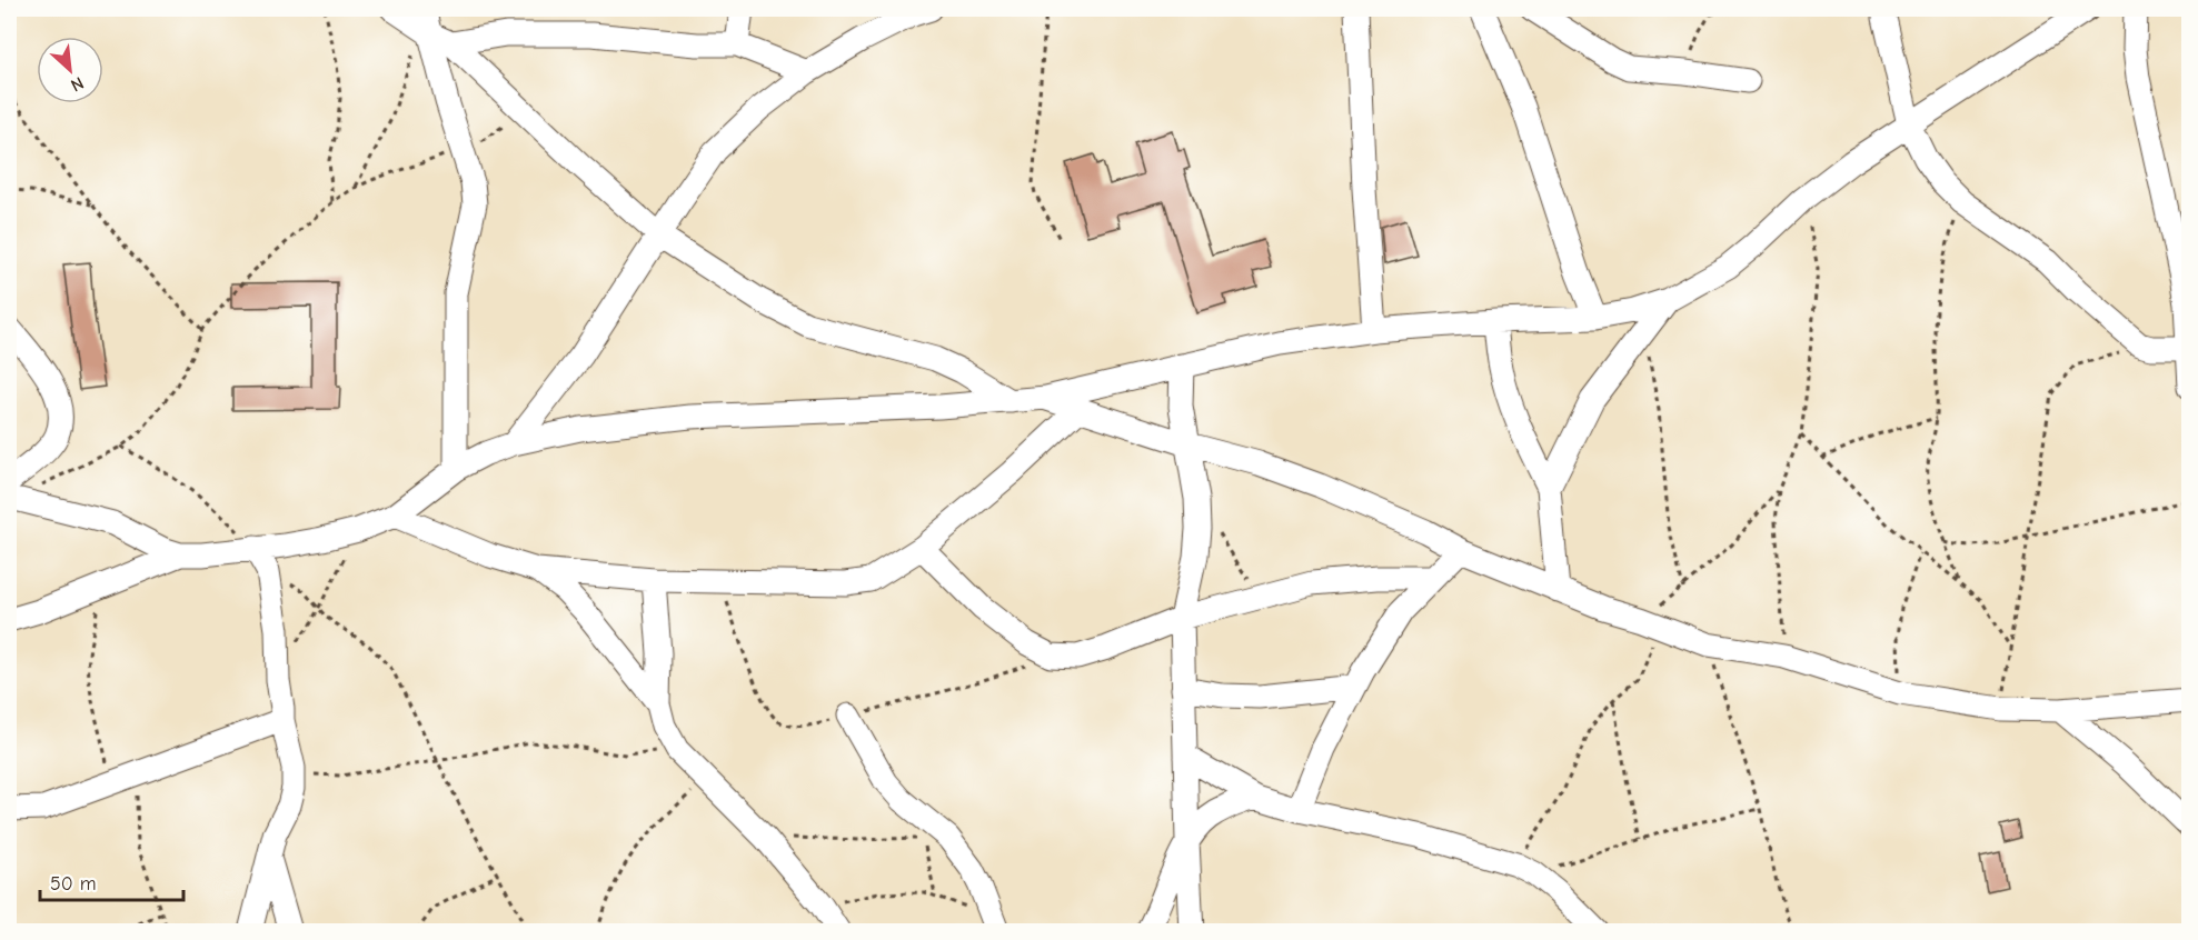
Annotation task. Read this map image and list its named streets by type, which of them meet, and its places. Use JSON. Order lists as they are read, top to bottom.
{
  "scale_bar": "50 m",
  "north": "bottom right"
}
